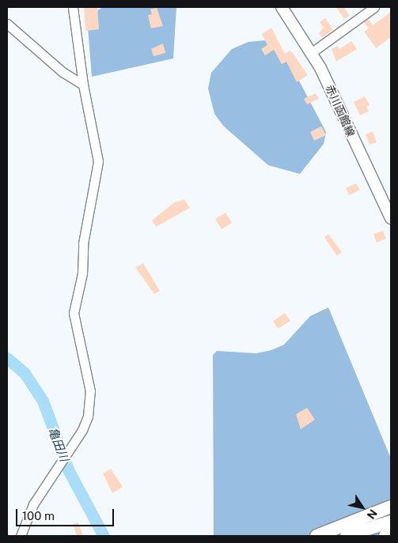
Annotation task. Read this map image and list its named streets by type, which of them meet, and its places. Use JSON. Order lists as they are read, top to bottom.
{
  "streets": {
    "main road": ["赤川函館線"]
  },
  "water": ["亀田川"],
  "scale_bar": "100 m",
  "north": "bottom right"
}
